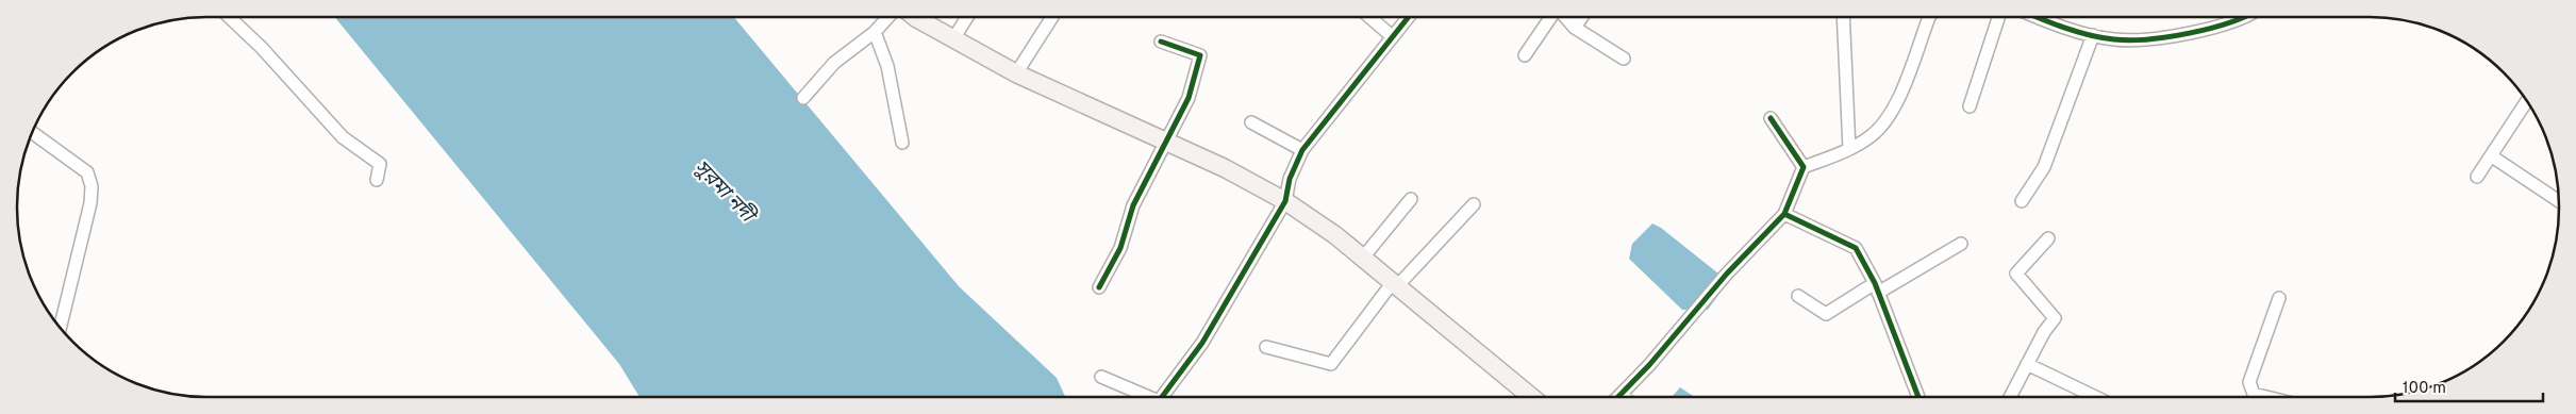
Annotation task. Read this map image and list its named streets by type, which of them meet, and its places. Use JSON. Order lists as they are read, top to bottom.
{
  "water": ["সুরমা নদী"],
  "scale_bar": "100 m"
}
